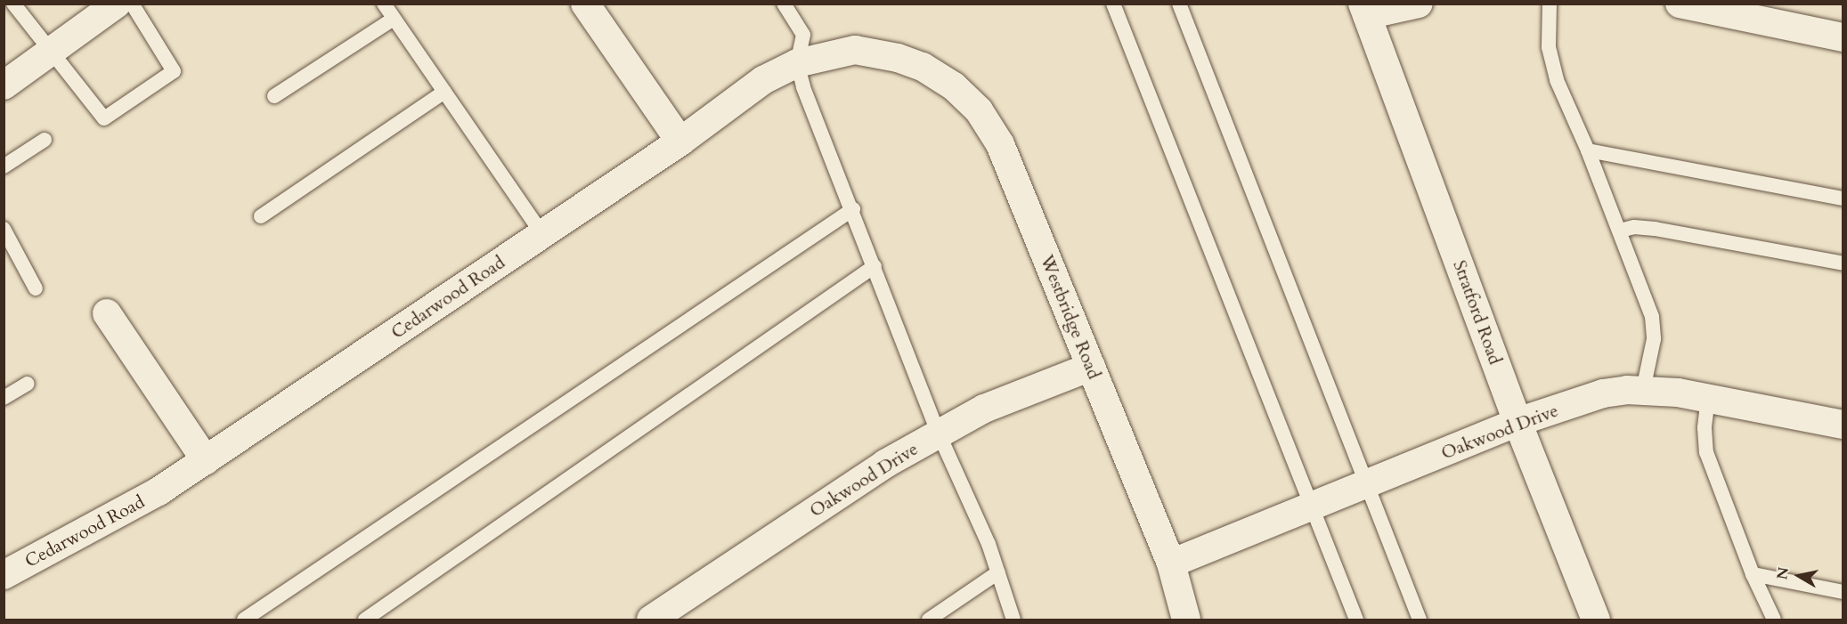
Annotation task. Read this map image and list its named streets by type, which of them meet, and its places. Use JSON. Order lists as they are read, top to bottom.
{
  "streets": {
    "street": [
      "Cedarwood Road",
      "Stratford Road",
      "Westbridge Road",
      "Oakwood Drive"
    ]
  },
  "crossings": [
    ["Cedarwood Road", "Westbridge Road"],
    ["Stratford Road", "Oakwood Drive"],
    ["Westbridge Road", "Oakwood Drive"]
  ],
  "north": "left"
}
